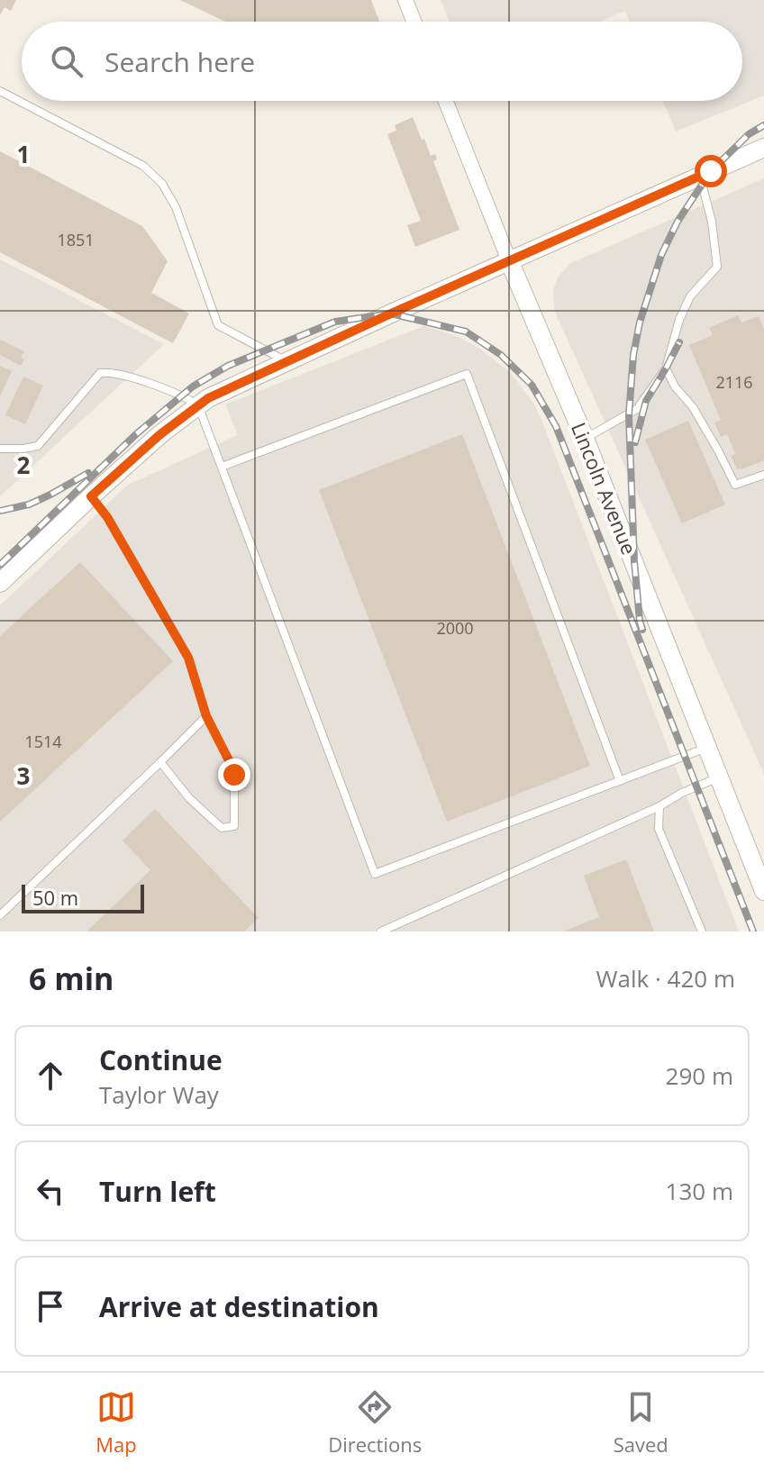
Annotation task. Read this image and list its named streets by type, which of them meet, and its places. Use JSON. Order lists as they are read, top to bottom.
{
  "streets": {
    "street": ["Lincoln Avenue"]
  },
  "house_numbers": [
    "1851",
    "2116",
    "2000",
    "1514"
  ],
  "scale_bar": "50 m",
  "page": {
    "search": "Search here",
    "scale": "50 m",
    "heading": ["6 min", "Walk · 420 m"],
    "list": [
      ["Continue", "Taylor Way", "290 m"],
      ["Turn left", "130 m"],
      "Arrive at destination"
    ],
    "nav": ["Map", "Directions", "Saved"]
  },
  "grid": {
    "rows": ["1", "2", "3"]
  }
}
